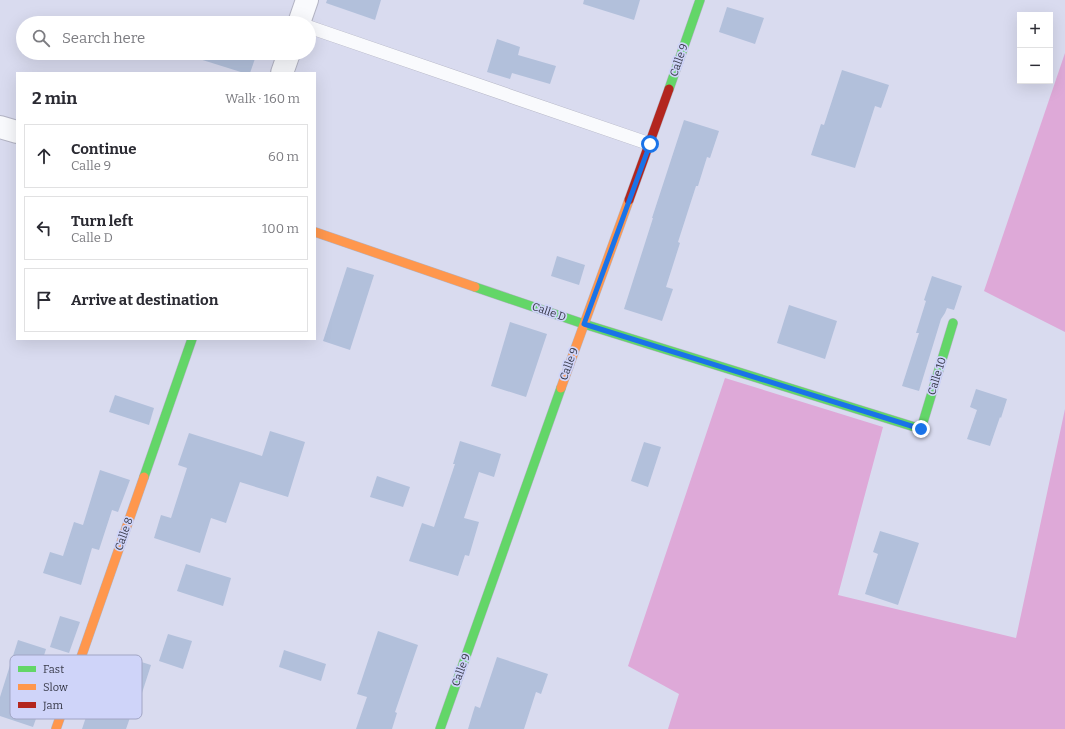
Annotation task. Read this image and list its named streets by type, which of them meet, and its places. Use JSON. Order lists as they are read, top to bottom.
{
  "streets": {
    "street": [
      "Calle 9",
      "Calle D",
      "Calle 10",
      "Calle 8"
    ]
  },
  "crossings": [
    ["Calle 9", "Calle D"],
    ["Calle D", "Calle 10"]
  ],
  "legend": ["Fast", "Slow", "Jam"],
  "page": {
    "map_buttons": ["+", "−"],
    "search": "Search here",
    "heading": ["2 min", "Walk · 160 m"],
    "list": [
      ["Continue", "Calle 9", "60 m"],
      ["Turn left", "Calle D", "100 m"],
      "Arrive at destination"
    ]
  }
}
